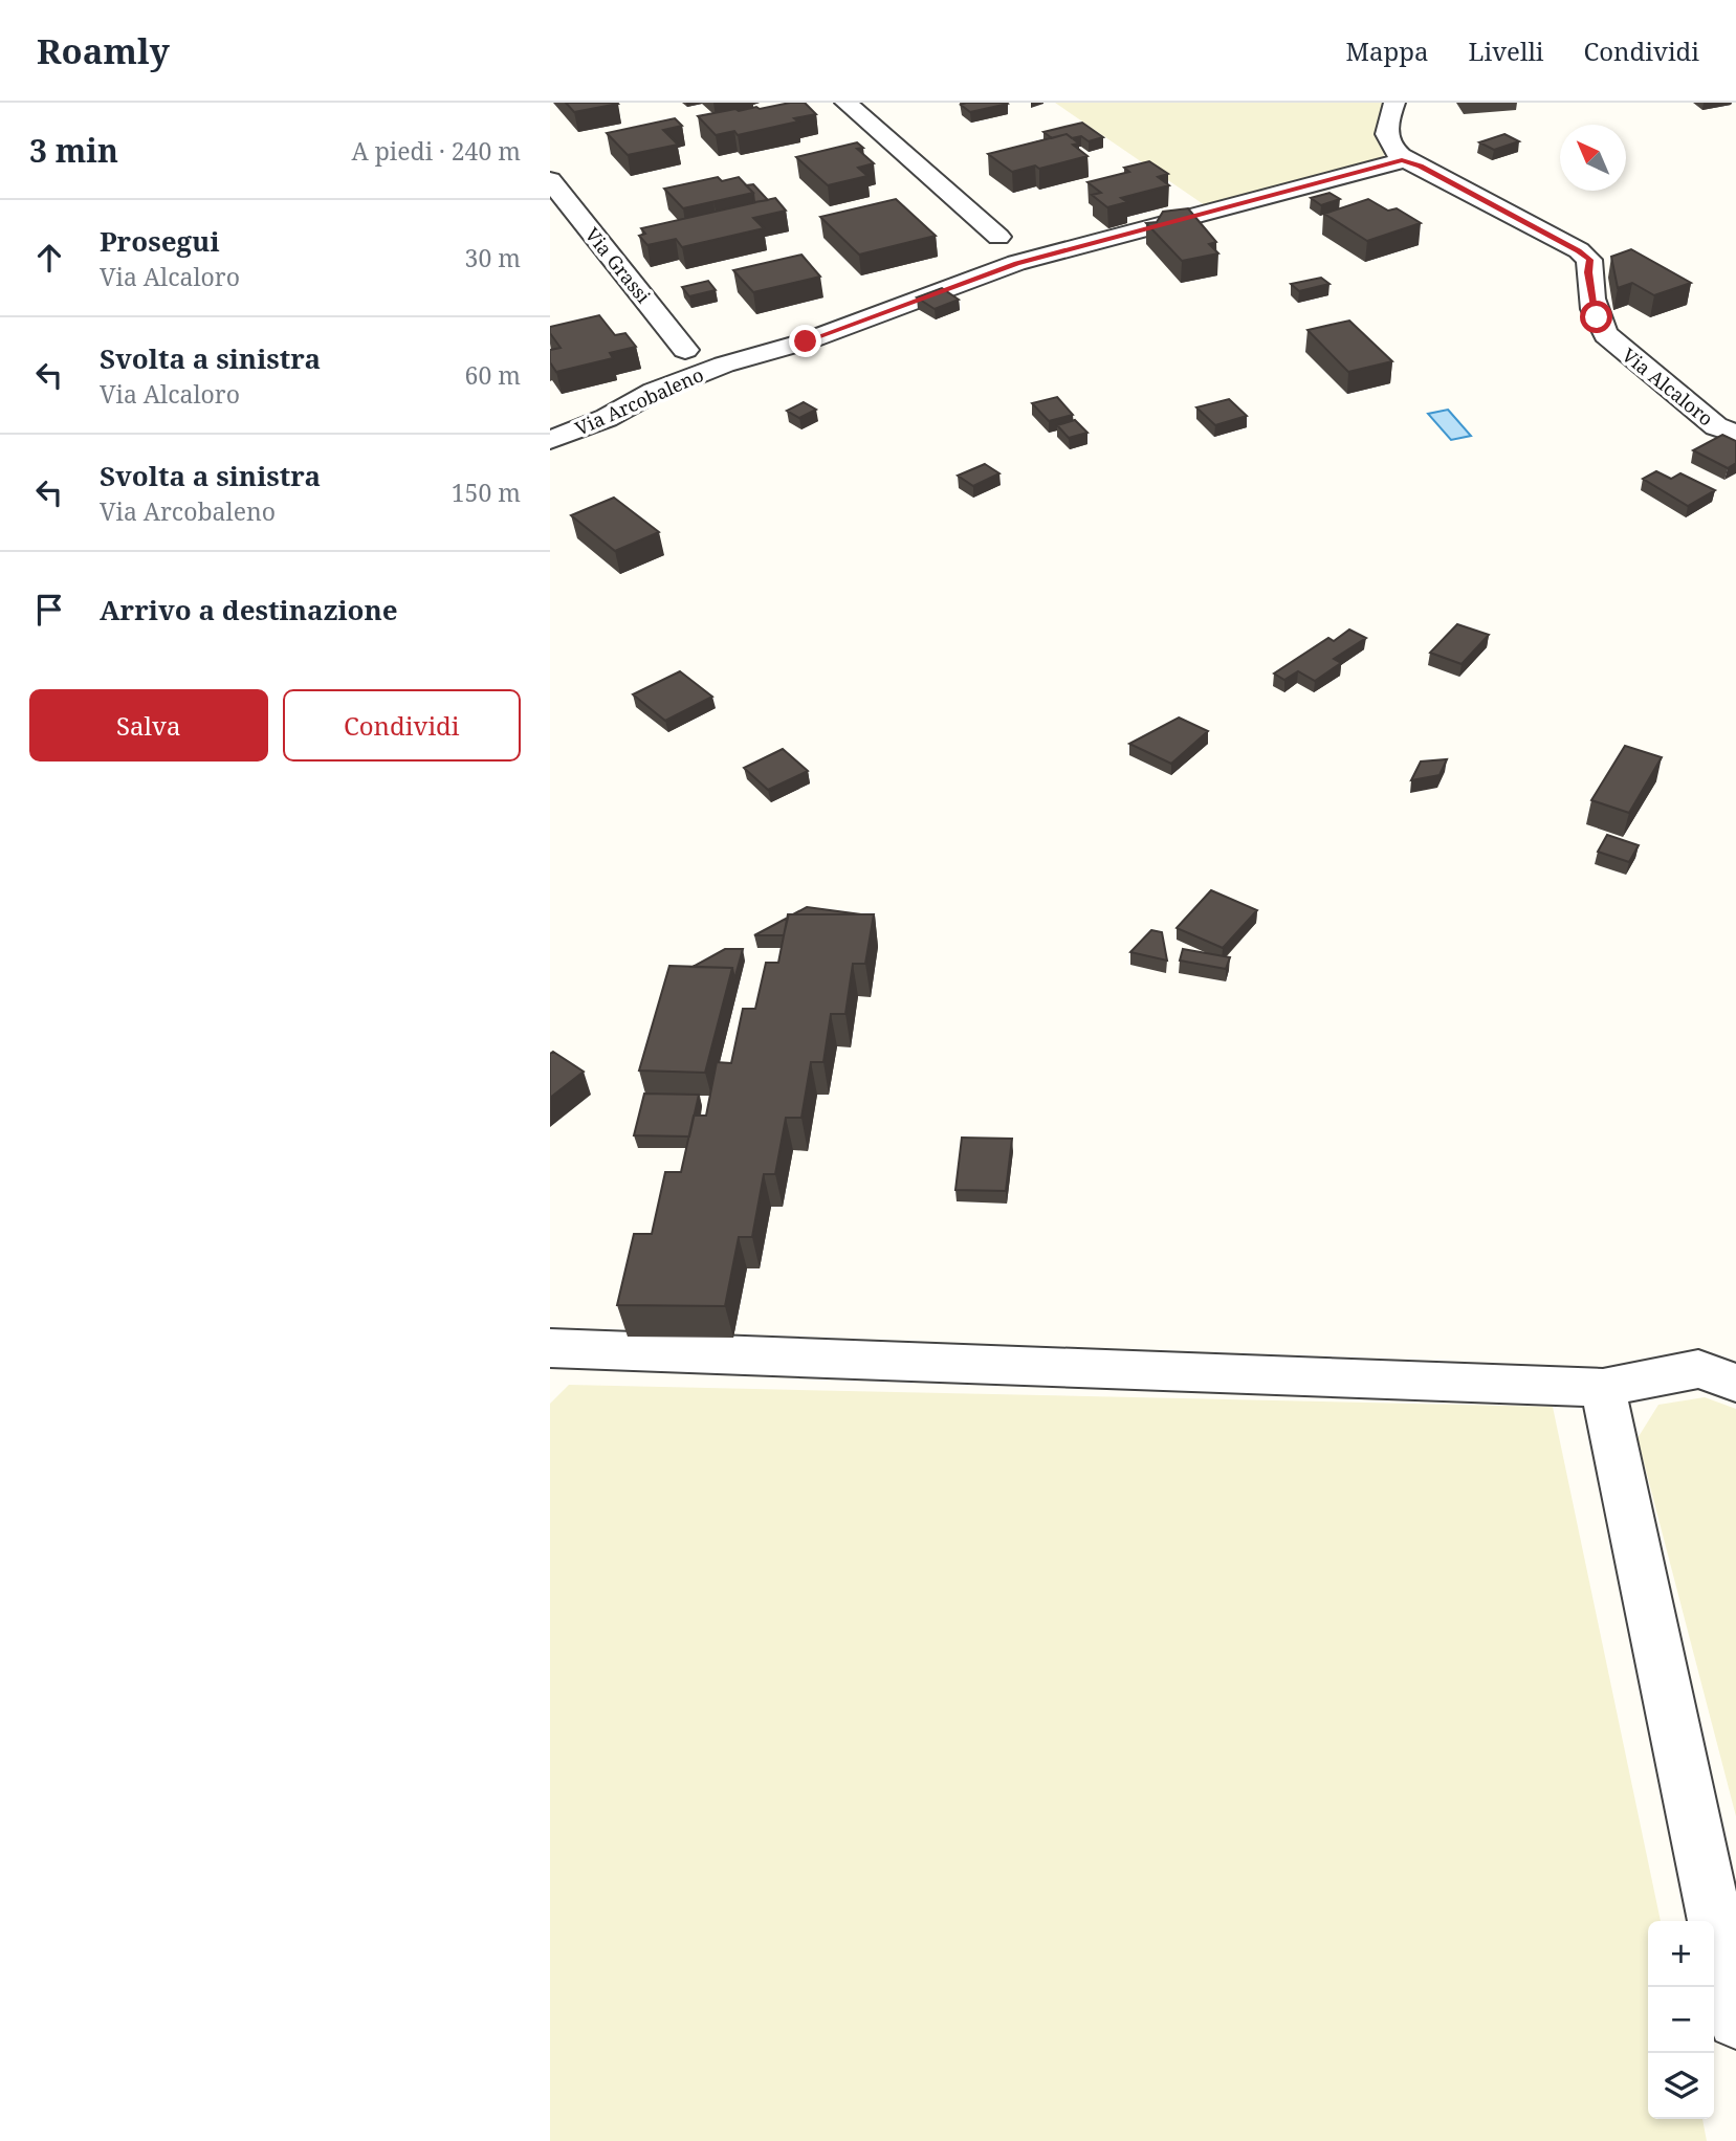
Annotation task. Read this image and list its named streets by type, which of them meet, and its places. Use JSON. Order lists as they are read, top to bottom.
{
  "streets": {
    "street": ["Via Grassi", "Via Alcaloro", "Via Arcobaleno"]
  },
  "crossings": [
    ["Via Alcaloro", "Via Arcobaleno"]
  ],
  "north": "top left",
  "page": {
    "header": "Roamly",
    "nav": ["Mappa", "Livelli", "Condividi"],
    "heading": ["3 min", "A piedi · 240 m"],
    "list": [
      ["Prosegui", "Via Alcaloro", "30 m"],
      ["Svolta a sinistra", "Via Alcaloro", "60 m"],
      ["Svolta a sinistra", "Via Arcobaleno", "150 m"],
      "Arrivo a destinazione"
    ],
    "buttons": ["Salva", "Condividi"],
    "map_buttons": ["+", "−"]
  }
}
